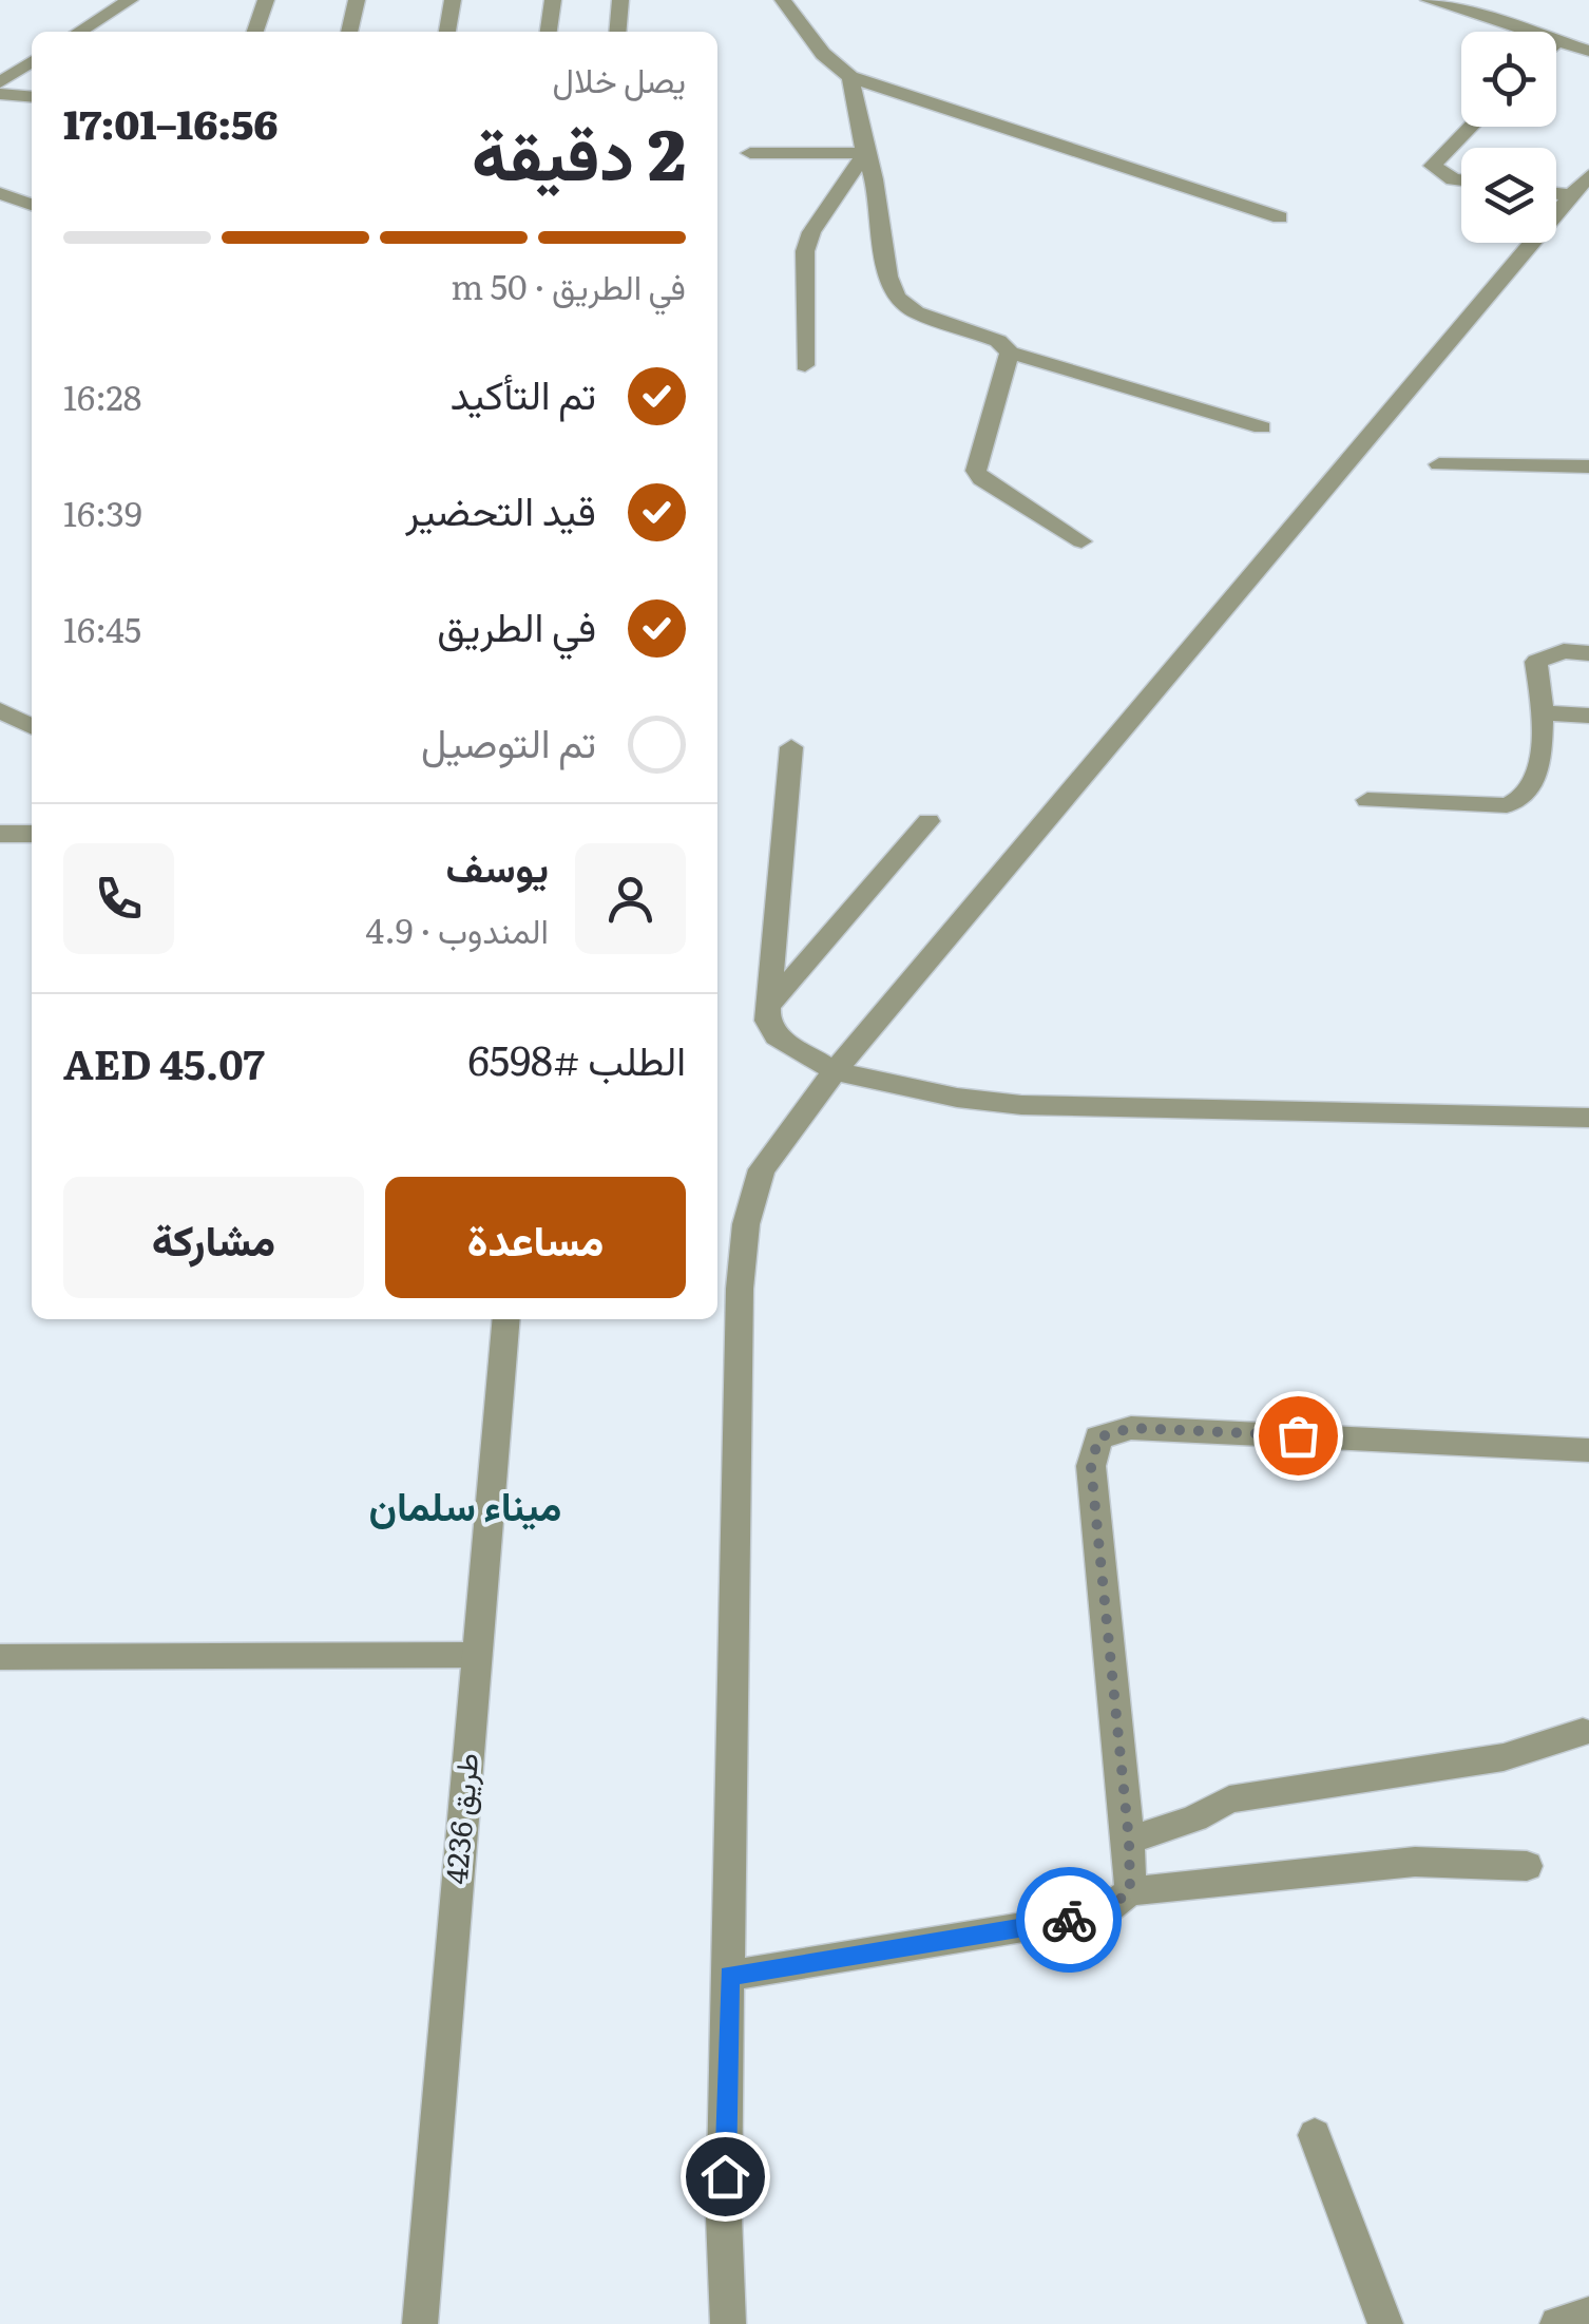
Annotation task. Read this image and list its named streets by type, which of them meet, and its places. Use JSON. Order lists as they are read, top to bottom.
{
  "streets": {
    "street": ["طريق 4236"]
  },
  "districts": ["ميناء سلمان"],
  "page": {
    "heading": ["2 دقيقة", "يصل خلال", "16:56–17:01"],
    "panel": [
      "يوسف",
      "المندوب · 4.9",
      "الطلب #6598",
      "AED 45.07"
    ],
    "bar": "في الطريق · 50 m",
    "list": [
      ["تم التأكيد", "16:28"],
      ["قيد التحضير", "16:39"],
      ["في الطريق", "16:45"],
      "تم التوصيل"
    ],
    "buttons": ["مساعدة", "مشاركة"]
  }
}
